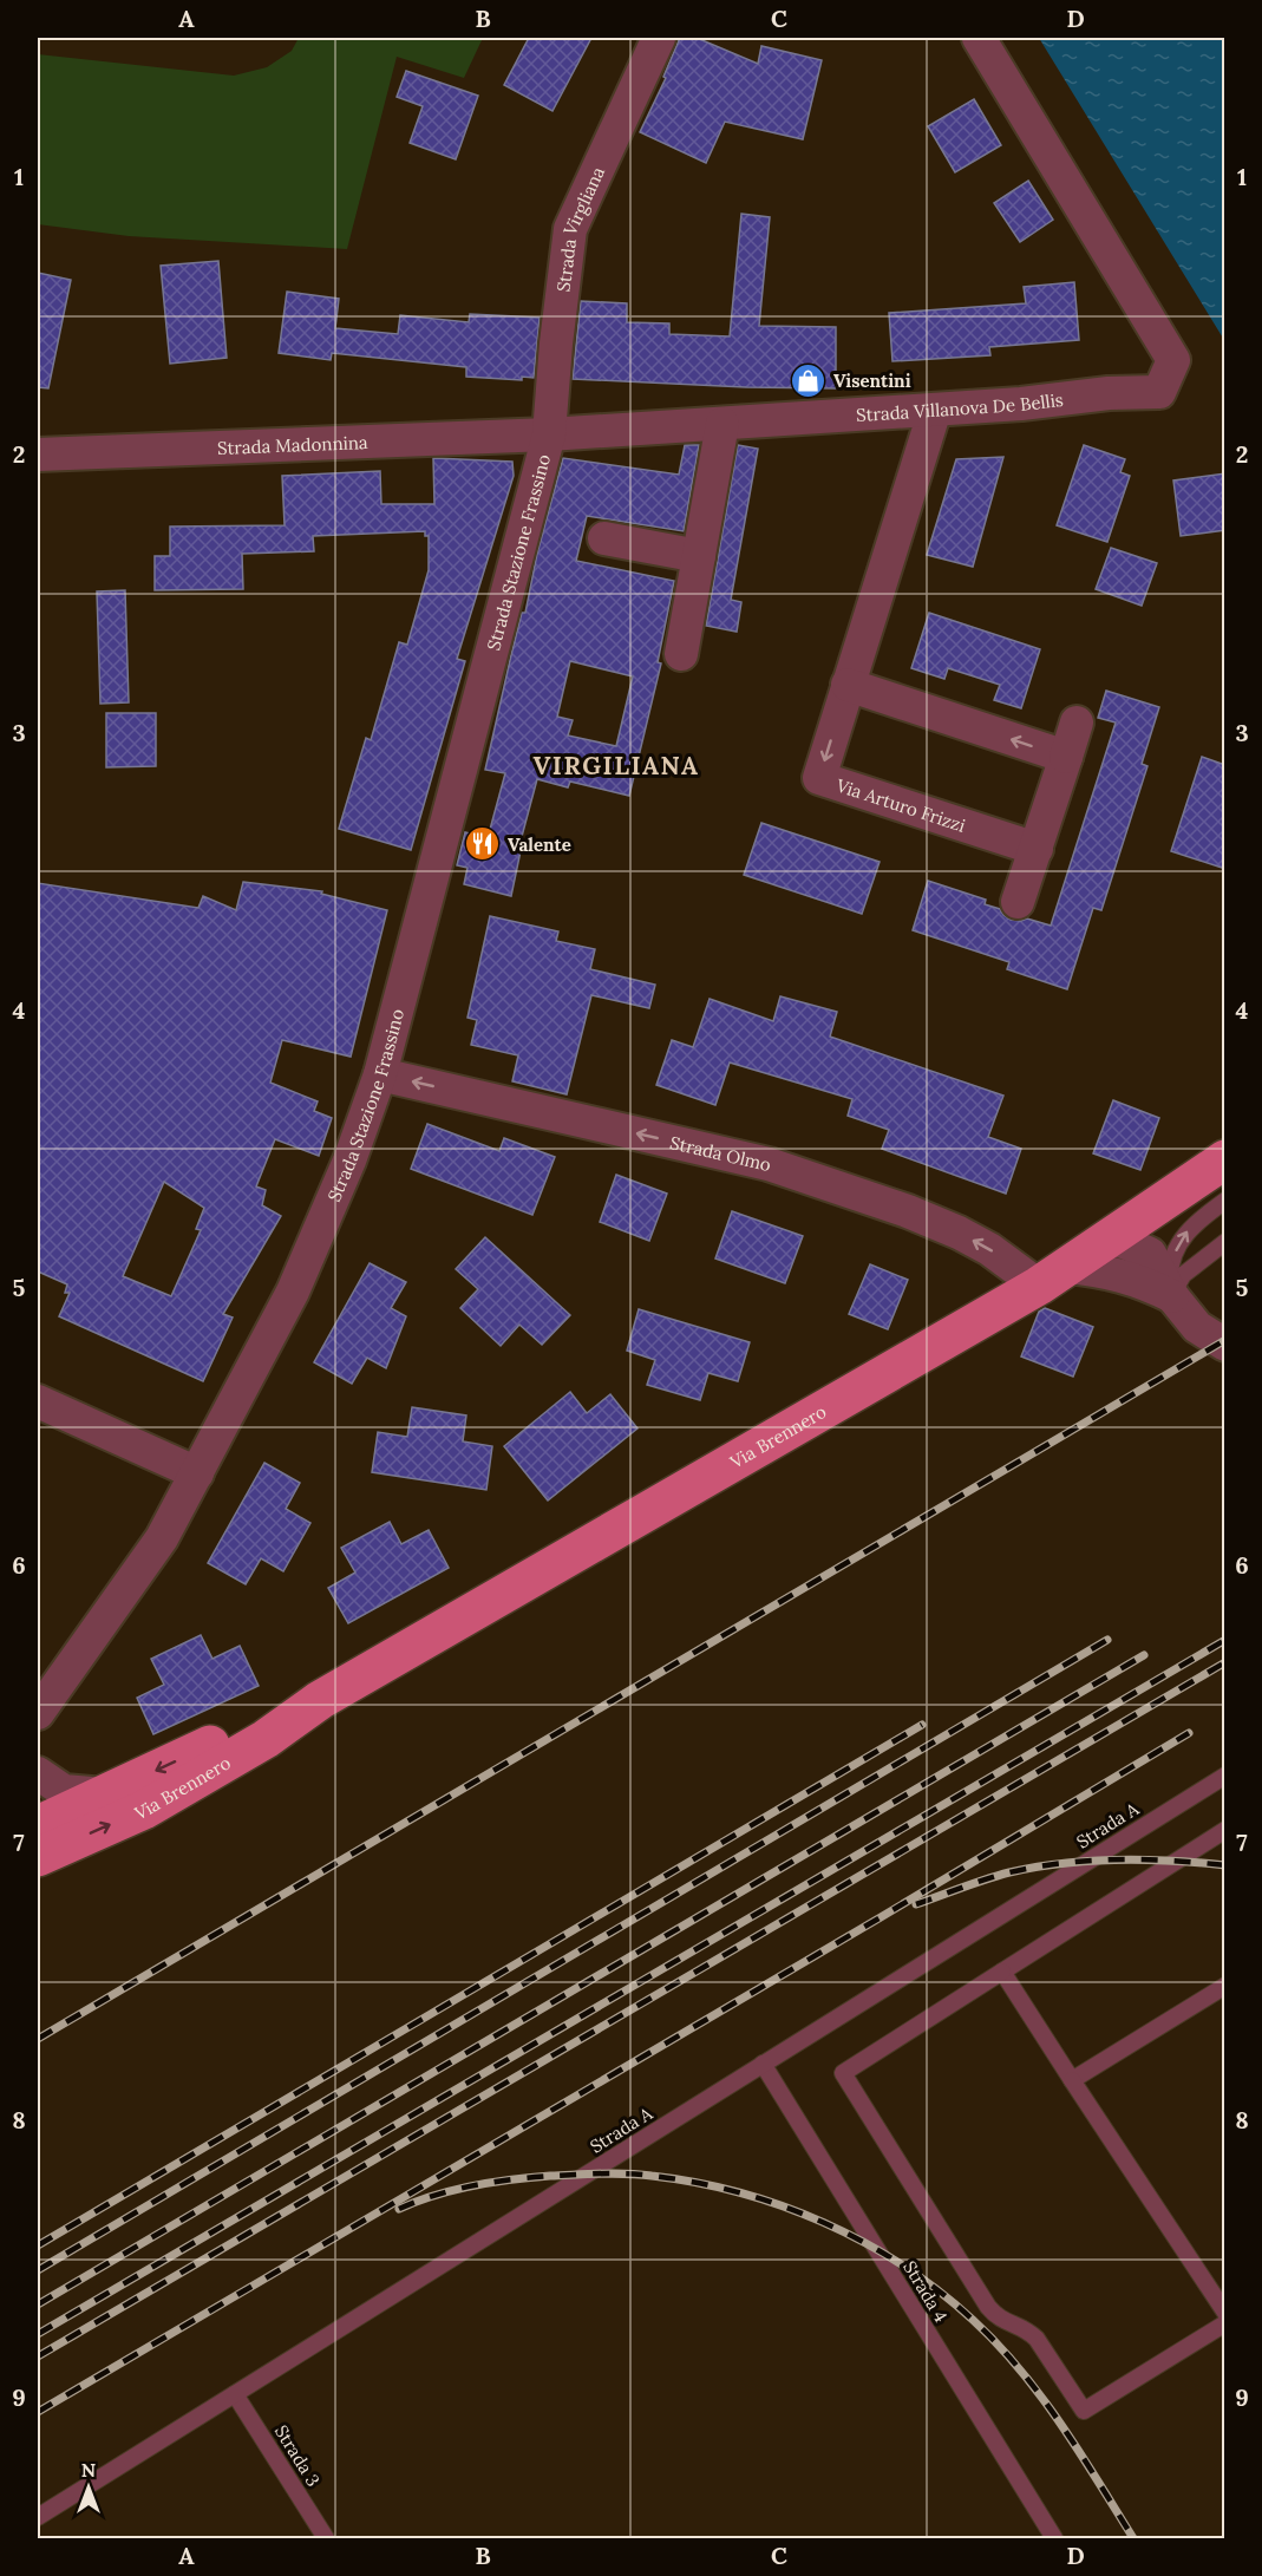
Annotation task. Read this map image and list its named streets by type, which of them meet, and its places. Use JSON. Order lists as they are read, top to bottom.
{
  "streets": {
    "main road": ["Via Brennero"],
    "street": [
      "Strada Virgliana",
      "Strada Villanova De Bellis",
      "Strada Madonnina",
      "Strada Stazione Frassino",
      "Via Arturo Frizzi",
      "Strada Olmo"
    ],
    "lane": ["Strada A", "Strada 4", "Strada 3"]
  },
  "crossings": [
    ["Strada Virgliana", "Strada Villanova De Bellis"],
    ["Strada Virgliana", "Strada Madonnina"],
    ["Strada Virgliana", "Strada Stazione Frassino"],
    ["Strada Villanova De Bellis", "Strada Madonnina"],
    ["Strada Villanova De Bellis", "Strada Stazione Frassino"],
    ["Strada Villanova De Bellis", "Via Arturo Frizzi"],
    ["Strada Madonnina", "Strada Stazione Frassino"],
    ["Strada Stazione Frassino", "Strada Olmo"],
    ["Strada Olmo", "Via Brennero"],
    ["Strada A", "Strada 4"],
    ["Strada A", "Strada 3"]
  ],
  "one_way": ["Strada Olmo"],
  "districts": ["VIRGILIANA"],
  "places": {
    "shop": ["Visentini"],
    "restaurant": ["Valente"]
  },
  "north": "top",
  "grid": {
    "columns": [
      "A",
      "B",
      "C",
      "D"
    ],
    "rows": [
      "1",
      "2",
      "3",
      "4",
      "5",
      "6",
      "7",
      "8",
      "9"
    ]
  }
}
